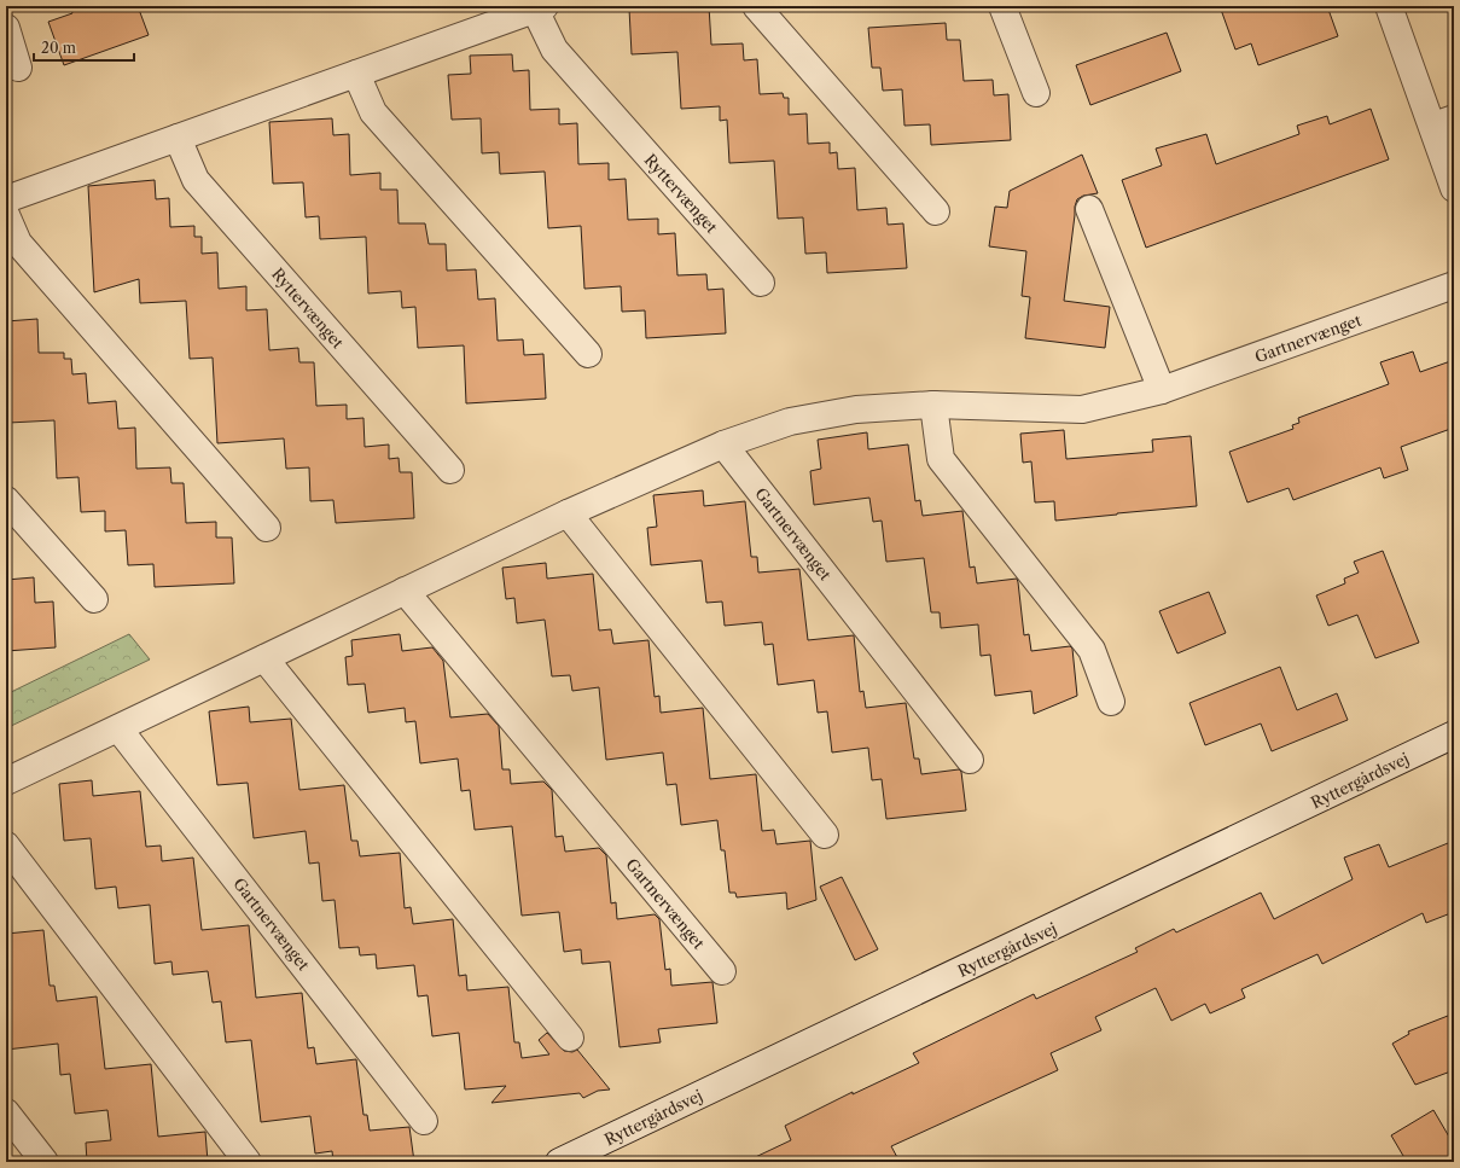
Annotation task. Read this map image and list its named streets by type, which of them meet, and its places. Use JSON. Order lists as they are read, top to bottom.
{
  "streets": {
    "street": ["Ryttervænget", "Gartnervænget", "Ryttergårdsvej"]
  },
  "scale_bar": "20 m"
}
